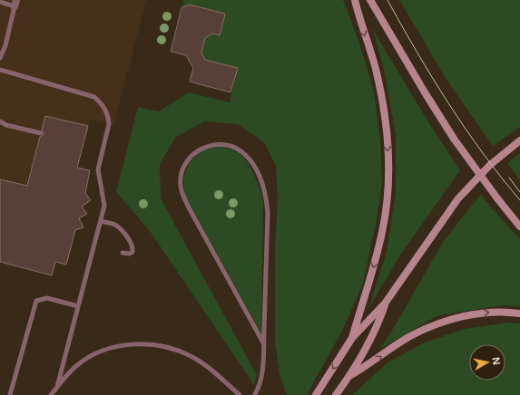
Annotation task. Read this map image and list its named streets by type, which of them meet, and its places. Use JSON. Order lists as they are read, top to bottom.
{
  "north": "right"
}
